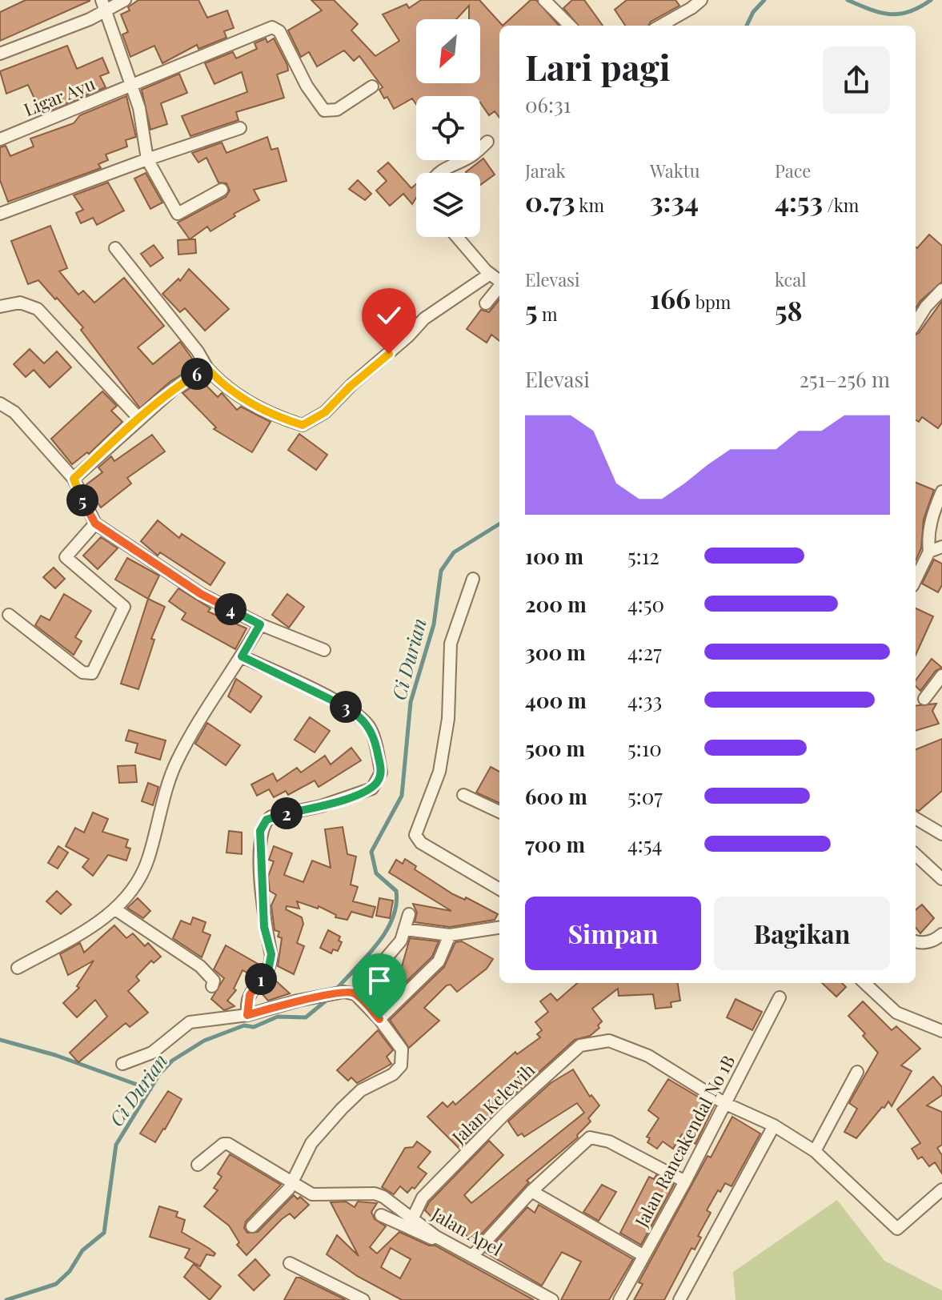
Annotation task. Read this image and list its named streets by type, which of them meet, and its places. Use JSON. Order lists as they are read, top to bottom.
{
  "streets": {
    "street": [
      "Ligar Ayu",
      "Jalan Kelewih",
      "Jalan Rancakendal No 1B",
      "Jalan Apel"
    ]
  },
  "crossings": [
    ["Jalan Kelewih", "Jalan Rancakendal No 1B"],
    ["Jalan Kelewih", "Jalan Apel"]
  ],
  "water": ["Ci Durian"],
  "north": "bottom left",
  "page": {
    "heading": ["Lari pagi", "06:31"],
    "stats": [
      ["Jarak", "0.73 km"],
      ["Waktu", "3:34"],
      ["Pace", "4:53 /km"],
      ["Elevasi", "5 m"],
      ["166 bpm"],
      ["kcal", "58"]
    ],
    "chart": ["Elevasi", "251–256 m"],
    "pins": [
      "6",
      "5",
      "4",
      "3",
      "2",
      "1"
    ],
    "list": [
      {
        "name": "100 m",
        "note": "5:12"
      },
      {
        "name": "200 m",
        "note": "4:50"
      },
      {
        "name": "300 m",
        "note": "4:27"
      },
      {
        "name": "400 m",
        "note": "4:33"
      },
      {
        "name": "500 m",
        "note": "5:10"
      },
      {
        "name": "600 m",
        "note": "5:07"
      },
      {
        "name": "700 m",
        "note": "4:54"
      }
    ],
    "buttons": ["Simpan", "Bagikan"]
  }
}
